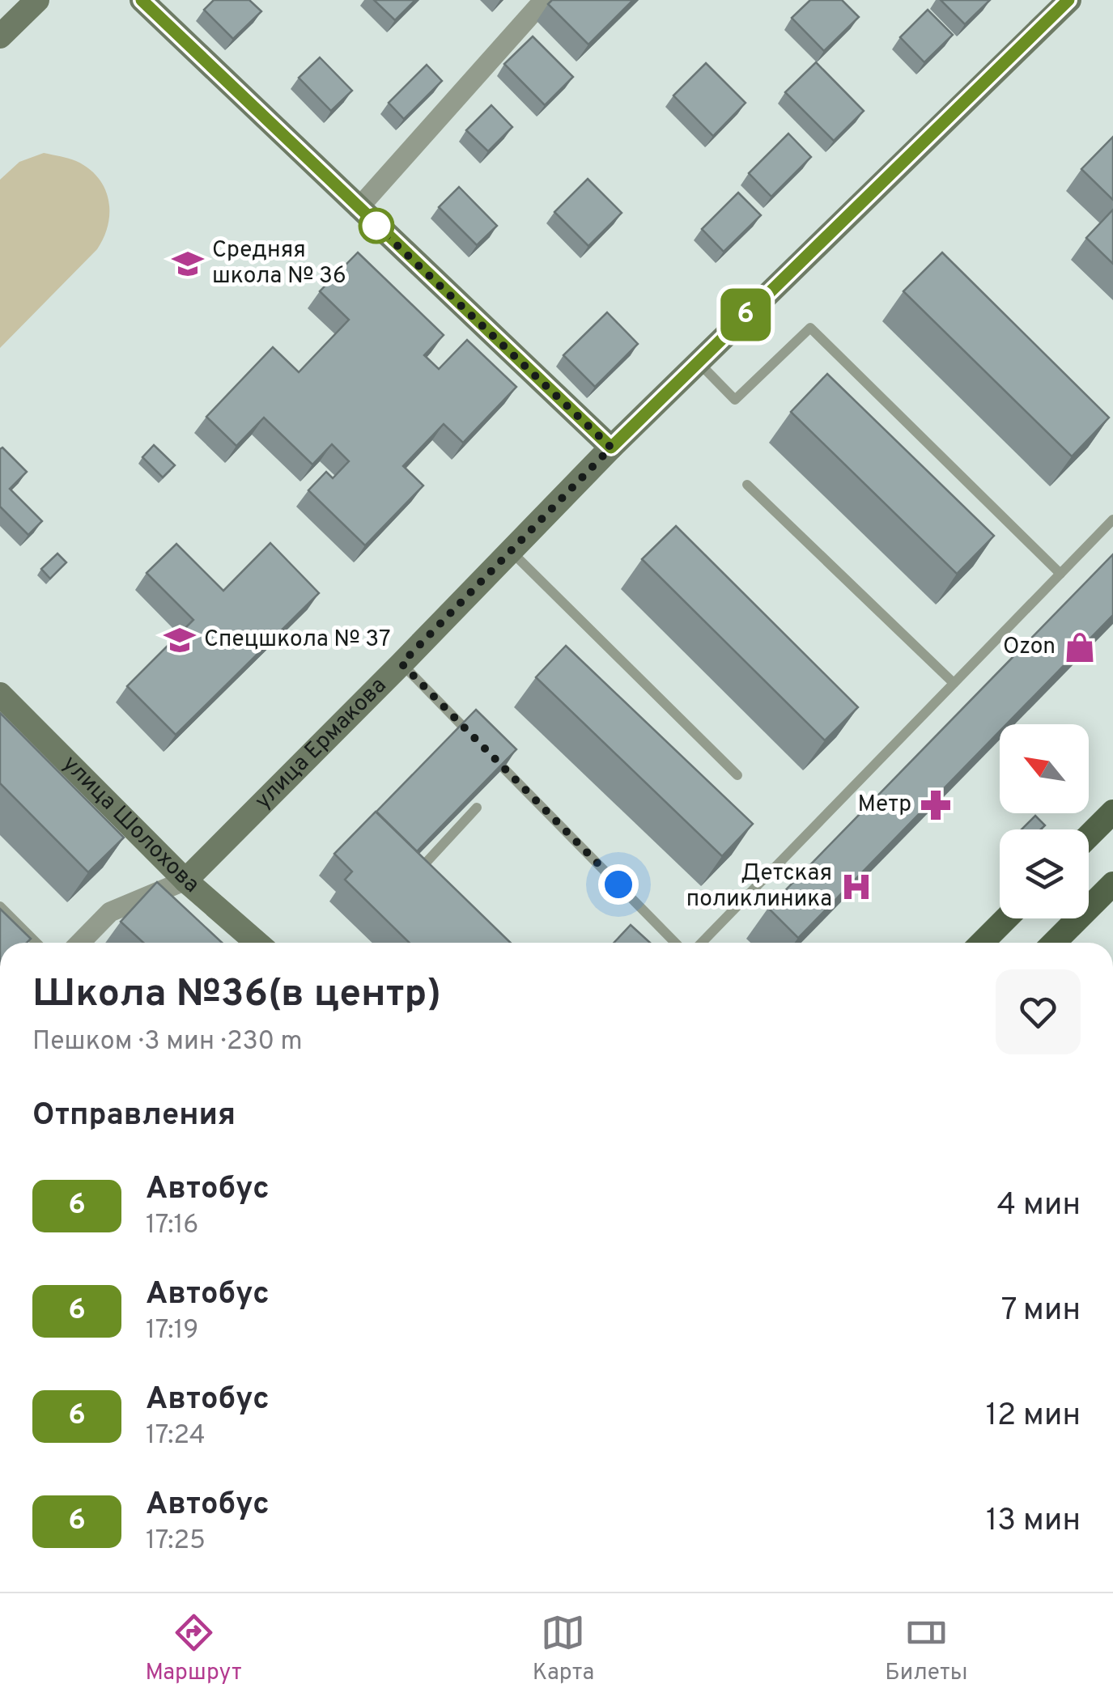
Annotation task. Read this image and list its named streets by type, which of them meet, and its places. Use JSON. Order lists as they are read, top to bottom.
{
  "streets": {
    "street": ["улица Ермакова", "улица Шолохова"]
  },
  "crossings": [
    ["улица Ермакова", "улица Шолохова"]
  ],
  "places": {
    "school or university": ["Средняя школа № 36", "Спецшкола № 37"],
    "shop": ["Ozon"],
    "pharmacy": ["Метр"],
    "hospital": ["Детская поликлиника"]
  },
  "lines": ["bus line 6"],
  "north": "top left",
  "page": {
    "on_map": "6",
    "heading": [
      ["Школа №36(в центр)", "Пешком · 3 мин · 230 m"],
      "Отправления"
    ],
    "list": [
      {
        "mark": "6",
        "name": "Автобус",
        "note": "17:16",
        "value": "4 мин"
      },
      {
        "mark": "6",
        "name": "Автобус",
        "note": "17:19",
        "value": "7 мин"
      },
      {
        "mark": "6",
        "name": "Автобус",
        "note": "17:24",
        "value": "12 мин"
      },
      {
        "mark": "6",
        "name": "Автобус",
        "note": "17:25",
        "value": "13 мин"
      }
    ],
    "tabs": ["Маршрут", "Карта", "Билеты"]
  }
}
